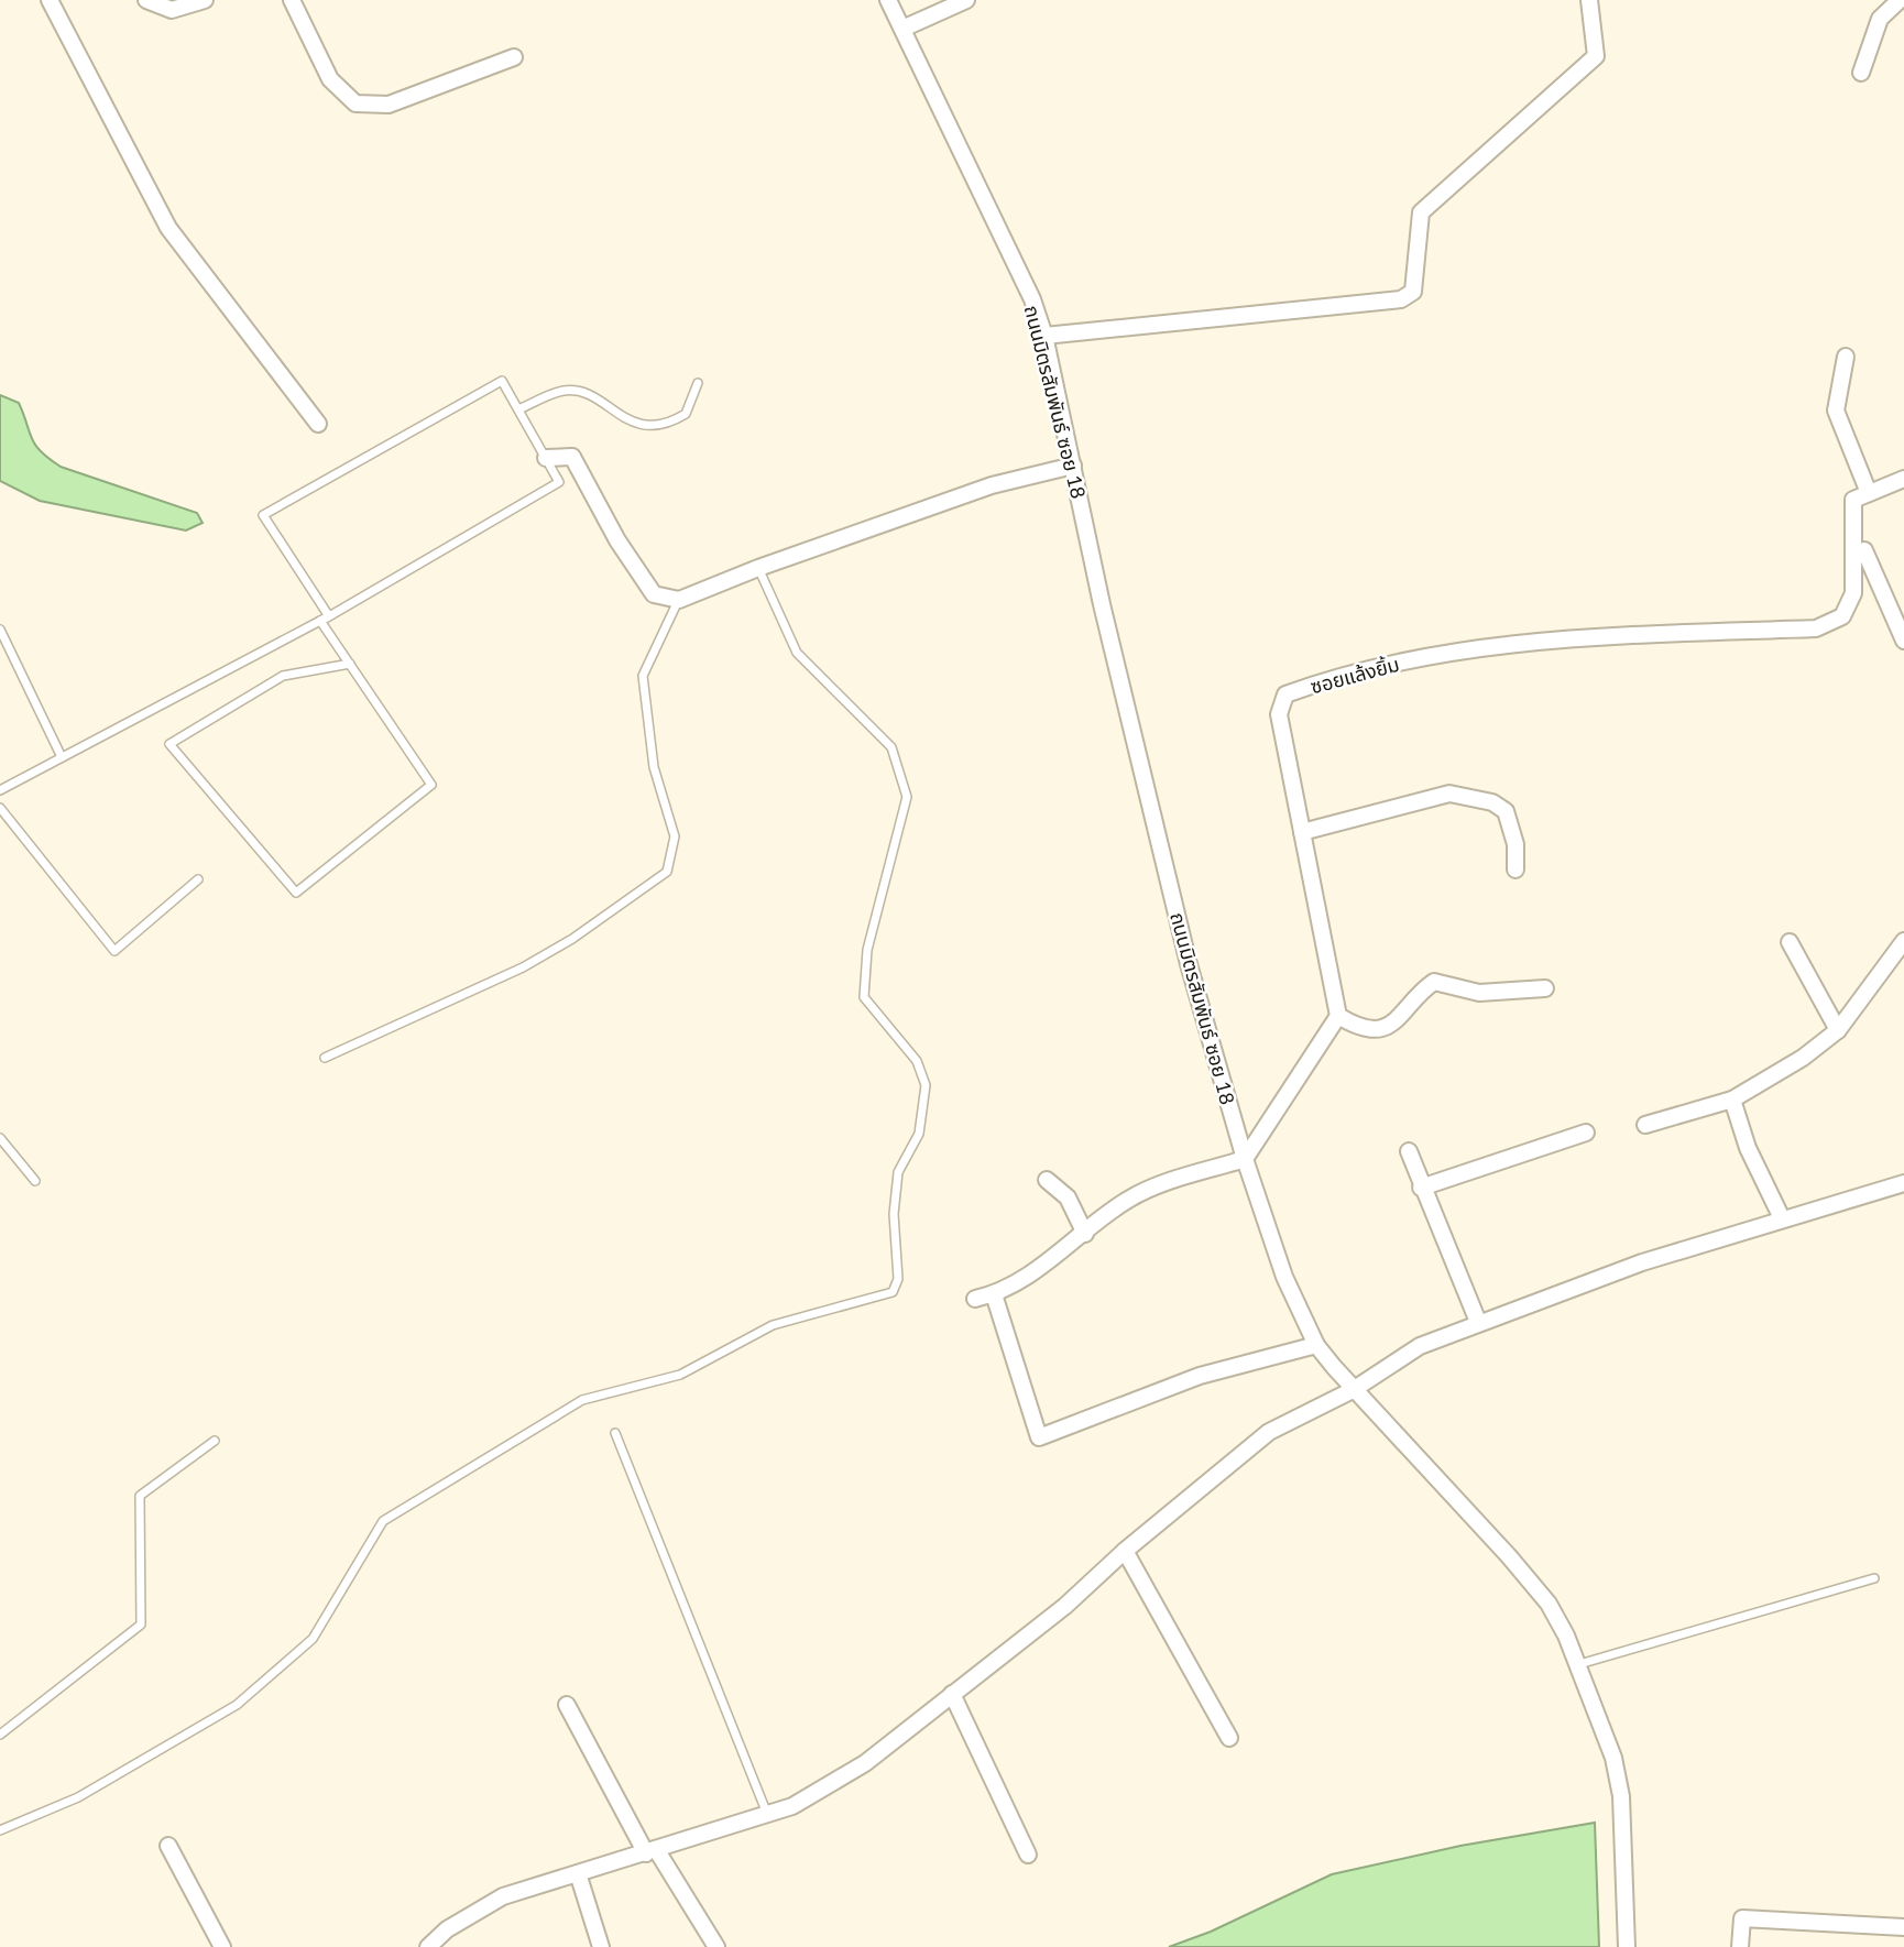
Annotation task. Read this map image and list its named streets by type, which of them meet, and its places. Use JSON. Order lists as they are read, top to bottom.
{
  "streets": {
    "street": ["ถนนมิตรสัมพันธ์ ซอย 18", "ซอยแล้งยิ้ม"]
  }
}
